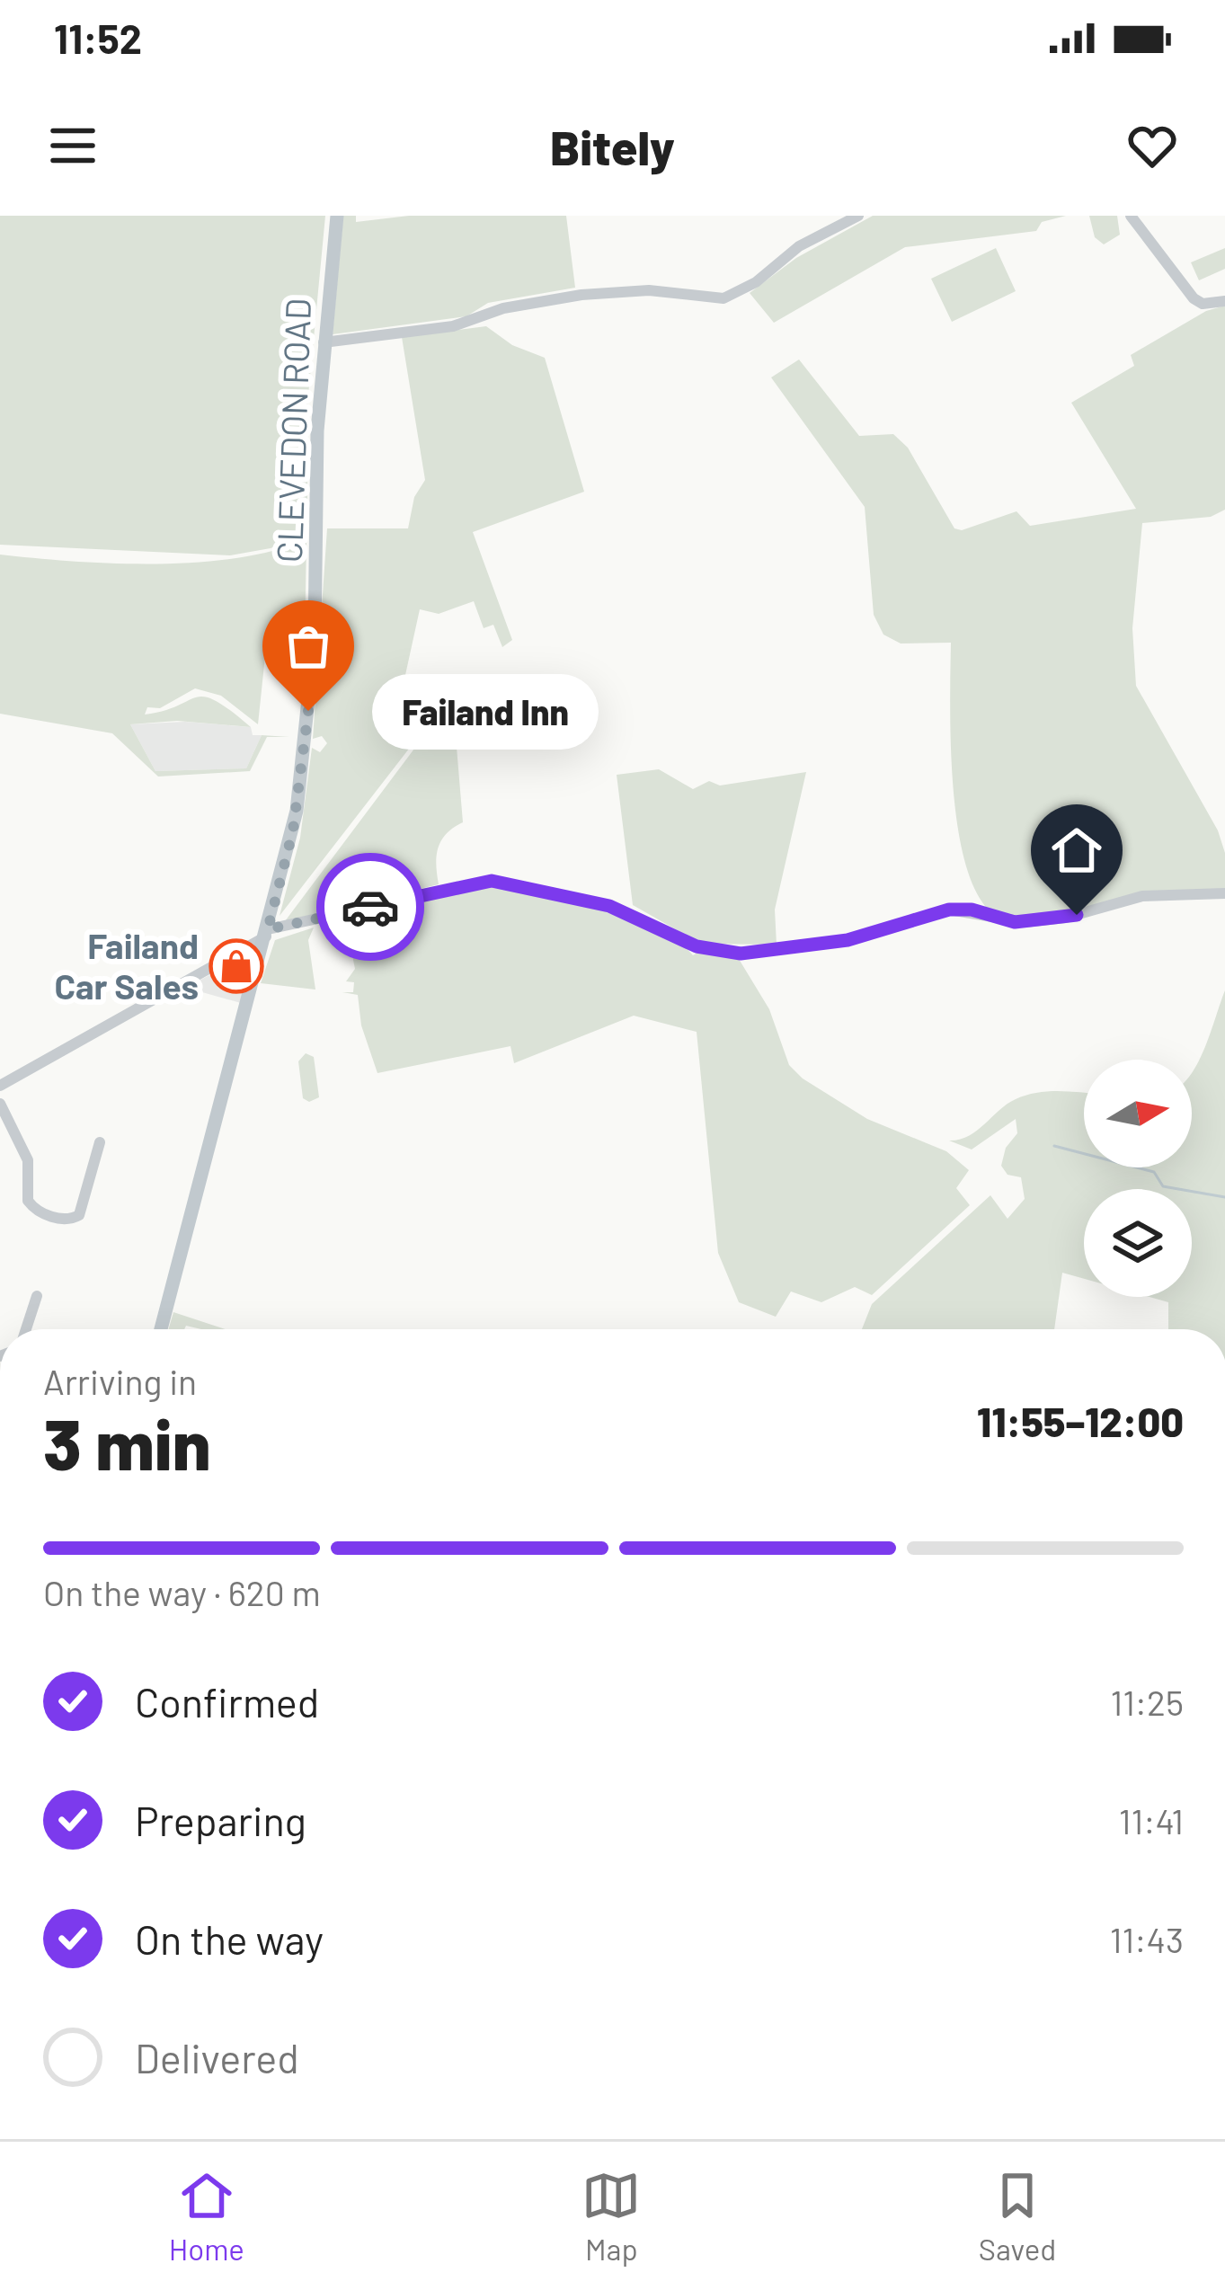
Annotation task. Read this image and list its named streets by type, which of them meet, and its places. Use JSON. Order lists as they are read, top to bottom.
{
  "streets": {
    "main road": ["CLEVEDON ROAD"]
  },
  "places": {
    "other": ["Failand Inn"],
    "shop": ["Failand Car Sales"]
  },
  "north": "right",
  "page": {
    "status": "11:52",
    "header": "Bitely",
    "bubble": "Failand Inn",
    "heading": ["3 min", "Arriving in", "11:55–12:00"],
    "bar": "On the way · 620 m",
    "list": [
      ["Confirmed", "11:25"],
      ["Preparing", "11:41"],
      ["On the way", "11:43"],
      "Delivered"
    ],
    "tabs": ["Home", "Map", "Saved"]
  }
}
